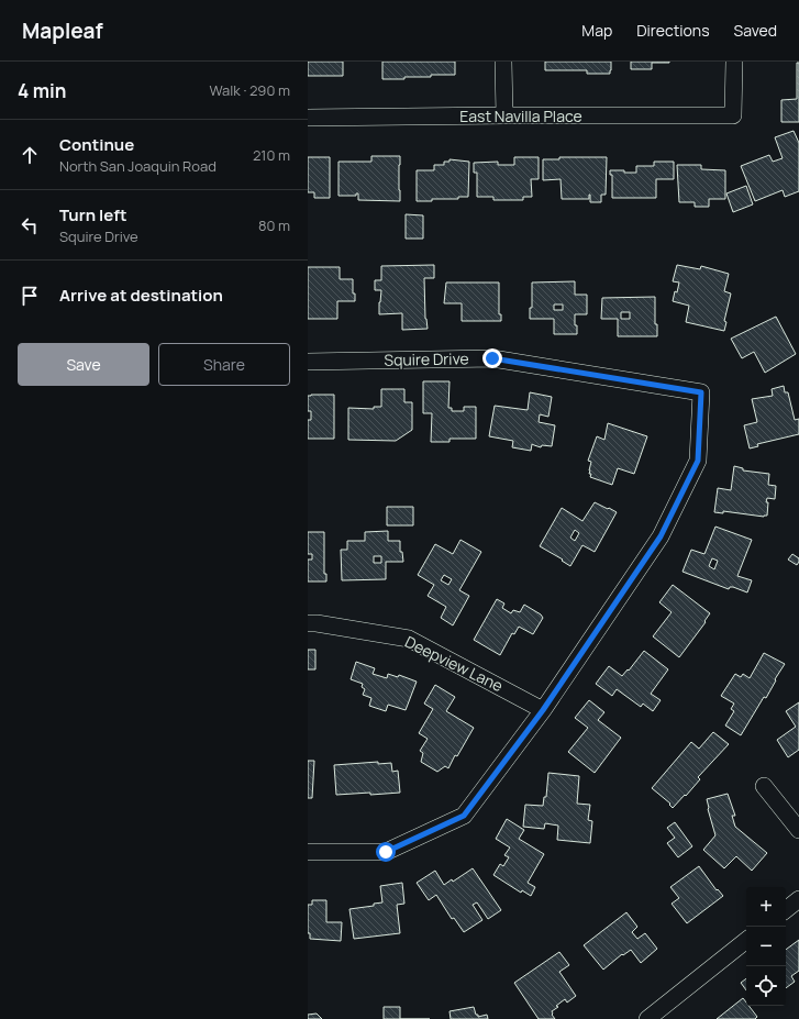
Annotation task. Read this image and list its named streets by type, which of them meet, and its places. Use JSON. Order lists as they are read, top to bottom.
{
  "streets": {
    "street": ["East Navilla Place", "Squire Drive", "Deepview Lane"]
  },
  "crossings": [
    ["Squire Drive", "Deepview Lane"]
  ],
  "page": {
    "header": "Mapleaf",
    "nav": ["Map", "Directions", "Saved"],
    "heading": ["4 min", "Walk · 290 m"],
    "list": [
      ["Continue", "North San Joaquin Road", "210 m"],
      ["Turn left", "Squire Drive", "80 m"],
      "Arrive at destination"
    ],
    "buttons": ["Save", "Share"],
    "map_buttons": ["+", "−"]
  }
}
